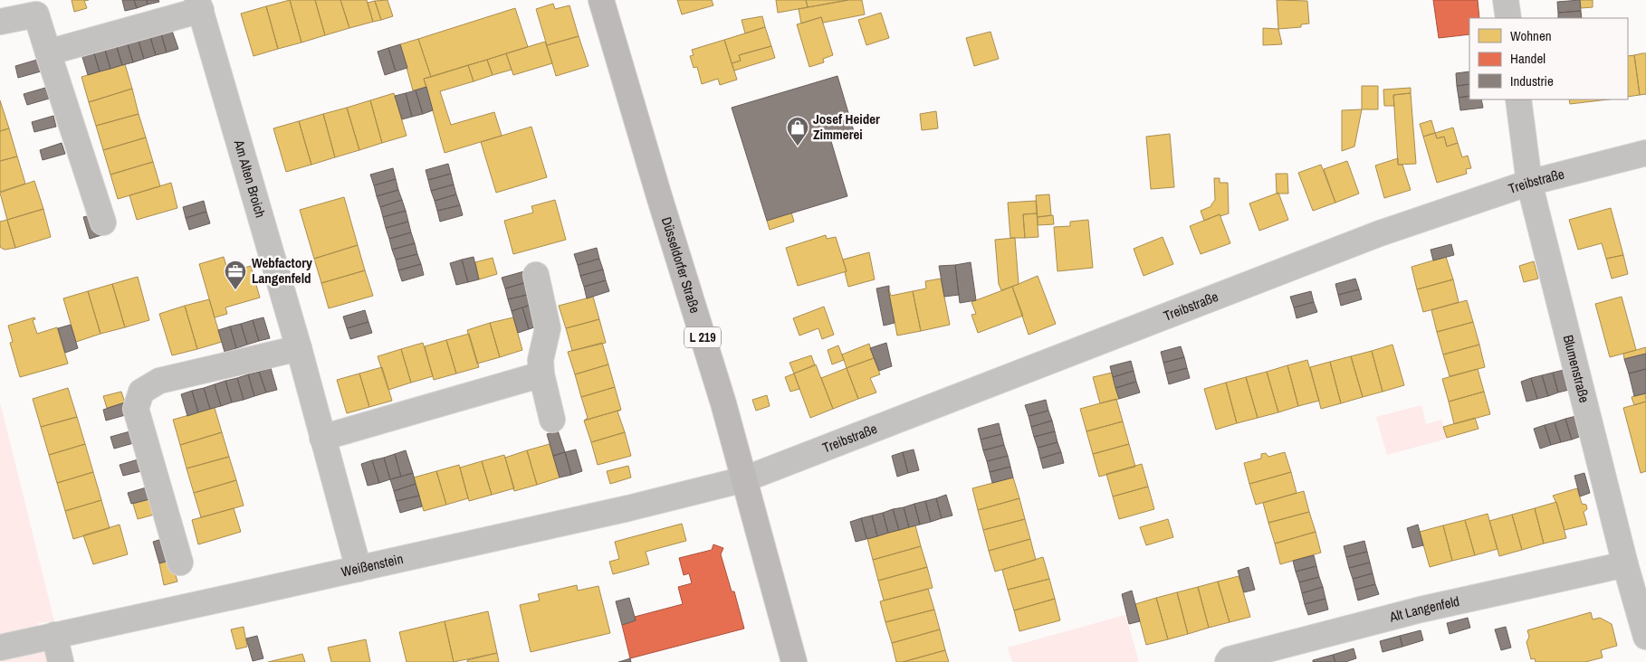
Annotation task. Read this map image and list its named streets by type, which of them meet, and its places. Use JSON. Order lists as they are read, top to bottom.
{
  "streets": {
    "main road": ["Düsseldorfer Straße", "L 219"],
    "street": [
      "Am Alten Broich",
      "Treibstraße",
      "Blumenstraße",
      "Weißenstein",
      "Alt Langenfeld"
    ]
  },
  "crossings": [
    ["Am Alten Broich", "Weißenstein"],
    ["Treibstraße", "Düsseldorfer Straße"],
    ["Treibstraße", "Blumenstraße"],
    ["Treibstraße", "Weißenstein"],
    ["Düsseldorfer Straße", "Weißenstein"],
    ["Blumenstraße", "Alt Langenfeld"]
  ],
  "places": {
    "shop": ["Josef Heider Zimmerei"],
    "office": ["Webfactory Langenfeld"]
  },
  "legend": ["Wohnen", "Handel", "Industrie"]
}
